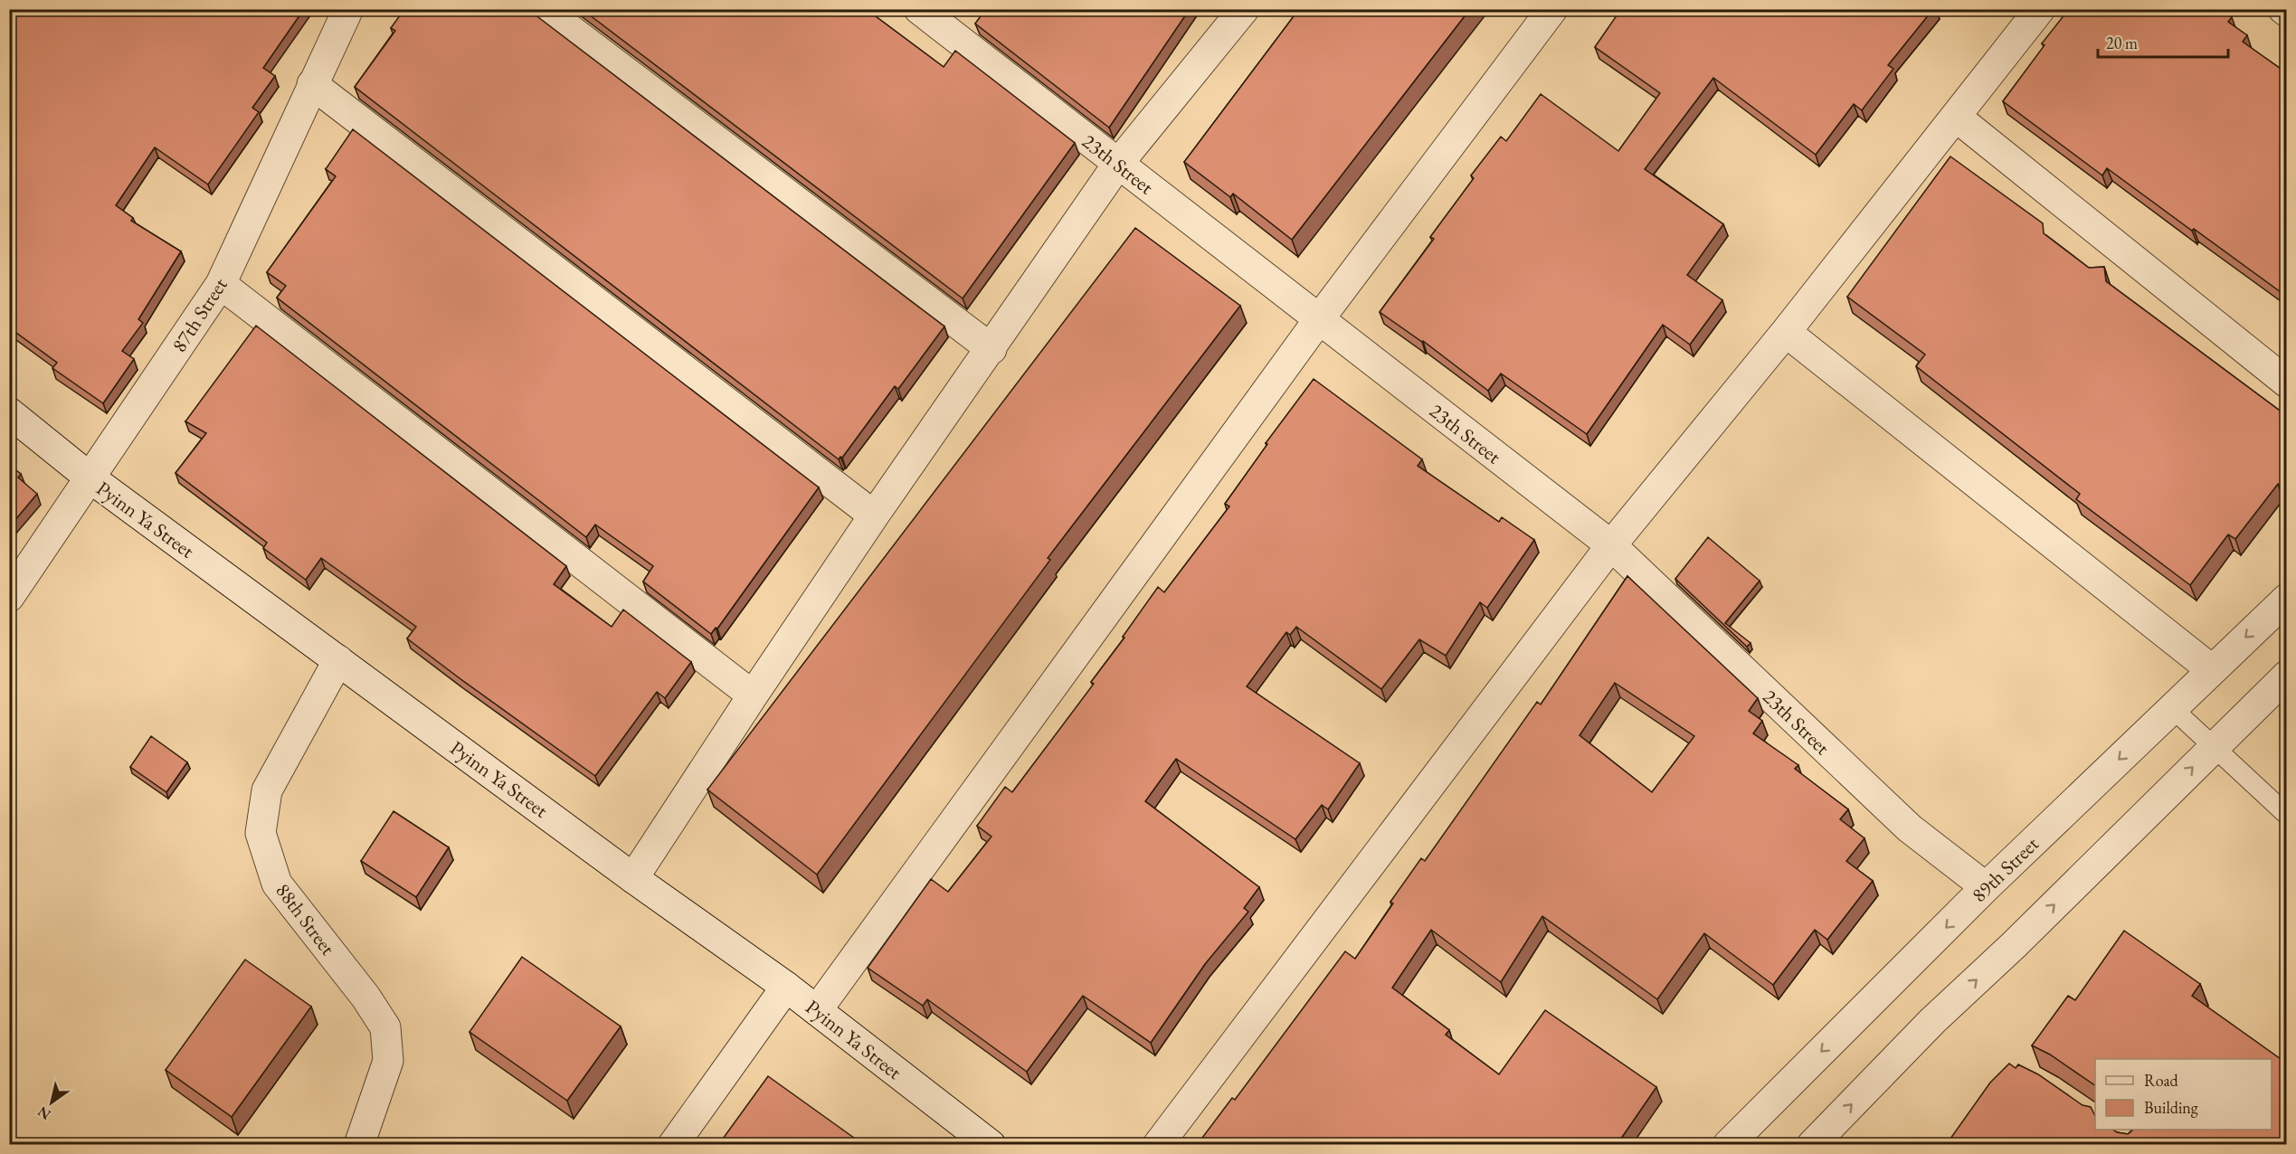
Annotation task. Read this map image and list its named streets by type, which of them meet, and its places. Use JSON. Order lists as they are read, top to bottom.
{
  "streets": {
    "street": [
      "23th Street",
      "87th Street",
      "Pyinn Ya Street",
      "89th Street",
      "88th Street"
    ]
  },
  "crossings": [
    ["23th Street", "89th Street"],
    ["87th Street", "Pyinn Ya Street"],
    ["Pyinn Ya Street", "88th Street"]
  ],
  "legend": ["Road", "Building"],
  "scale_bar": "20 m",
  "north": "bottom left"
}
